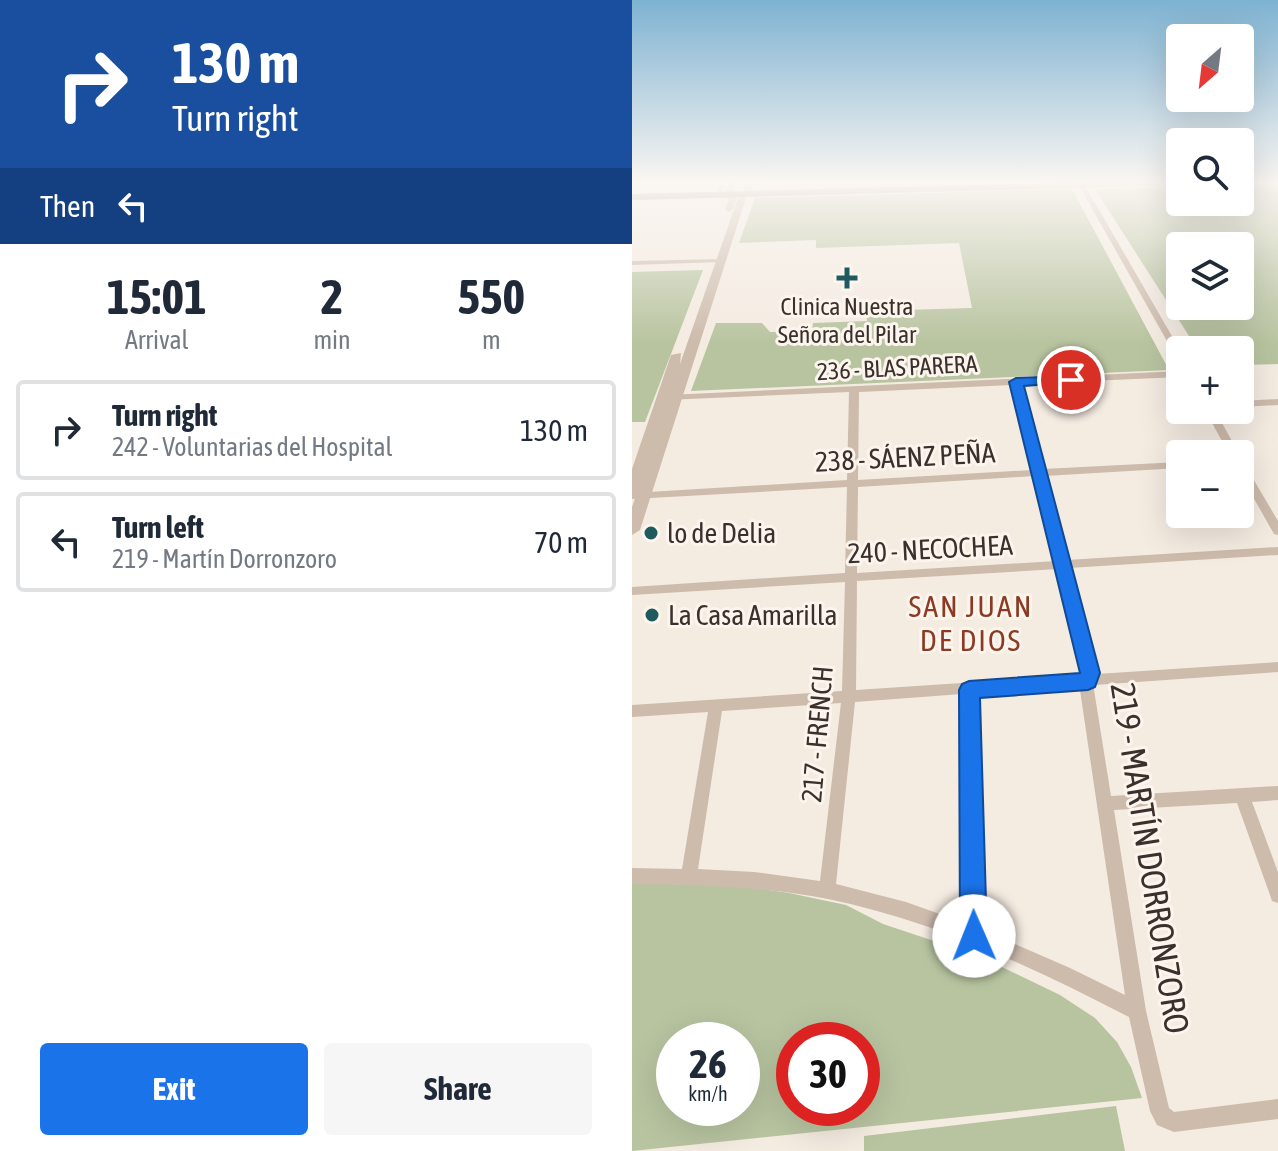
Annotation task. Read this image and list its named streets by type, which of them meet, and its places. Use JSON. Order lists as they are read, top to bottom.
{
  "streets": {
    "street": [
      "236 - BLAS PARERA",
      "238 - SÁENZ PEÑA",
      "240 - NECOCHEA",
      "217 - FRENCH",
      "219 - MARTÍN DORRONZORO"
    ]
  },
  "crossings": [
    ["236 - BLAS PARERA", "217 - FRENCH"],
    ["236 - BLAS PARERA", "219 - MARTÍN DORRONZORO"],
    ["238 - SÁENZ PEÑA", "217 - FRENCH"],
    ["238 - SÁENZ PEÑA", "219 - MARTÍN DORRONZORO"],
    ["240 - NECOCHEA", "217 - FRENCH"],
    ["240 - NECOCHEA", "219 - MARTÍN DORRONZORO"]
  ],
  "districts": ["SAN JUAN DE DIOS"],
  "places": {
    "health": ["Clinica Nuestra Señora del Pilar"],
    "other": ["lo de Delia", "La Casa Amarilla"]
  },
  "north": "bottom left",
  "page": {
    "turn": ["130 m", "Turn right"],
    "map_buttons": ["+", "−"],
    "then": "Then",
    "eta": [
      "15:01",
      "Arrival",
      "2",
      "min",
      "550",
      "m"
    ],
    "list": [
      {
        "name": "Turn right",
        "note": "242 - Voluntarias del Hospital",
        "value": "130 m"
      },
      {
        "name": "Turn left",
        "note": "219 - Martín Dorronzoro",
        "value": "70 m"
      }
    ],
    "speed": "26 km/h",
    "limit": "30",
    "buttons": ["Exit", "Share"]
  }
}
